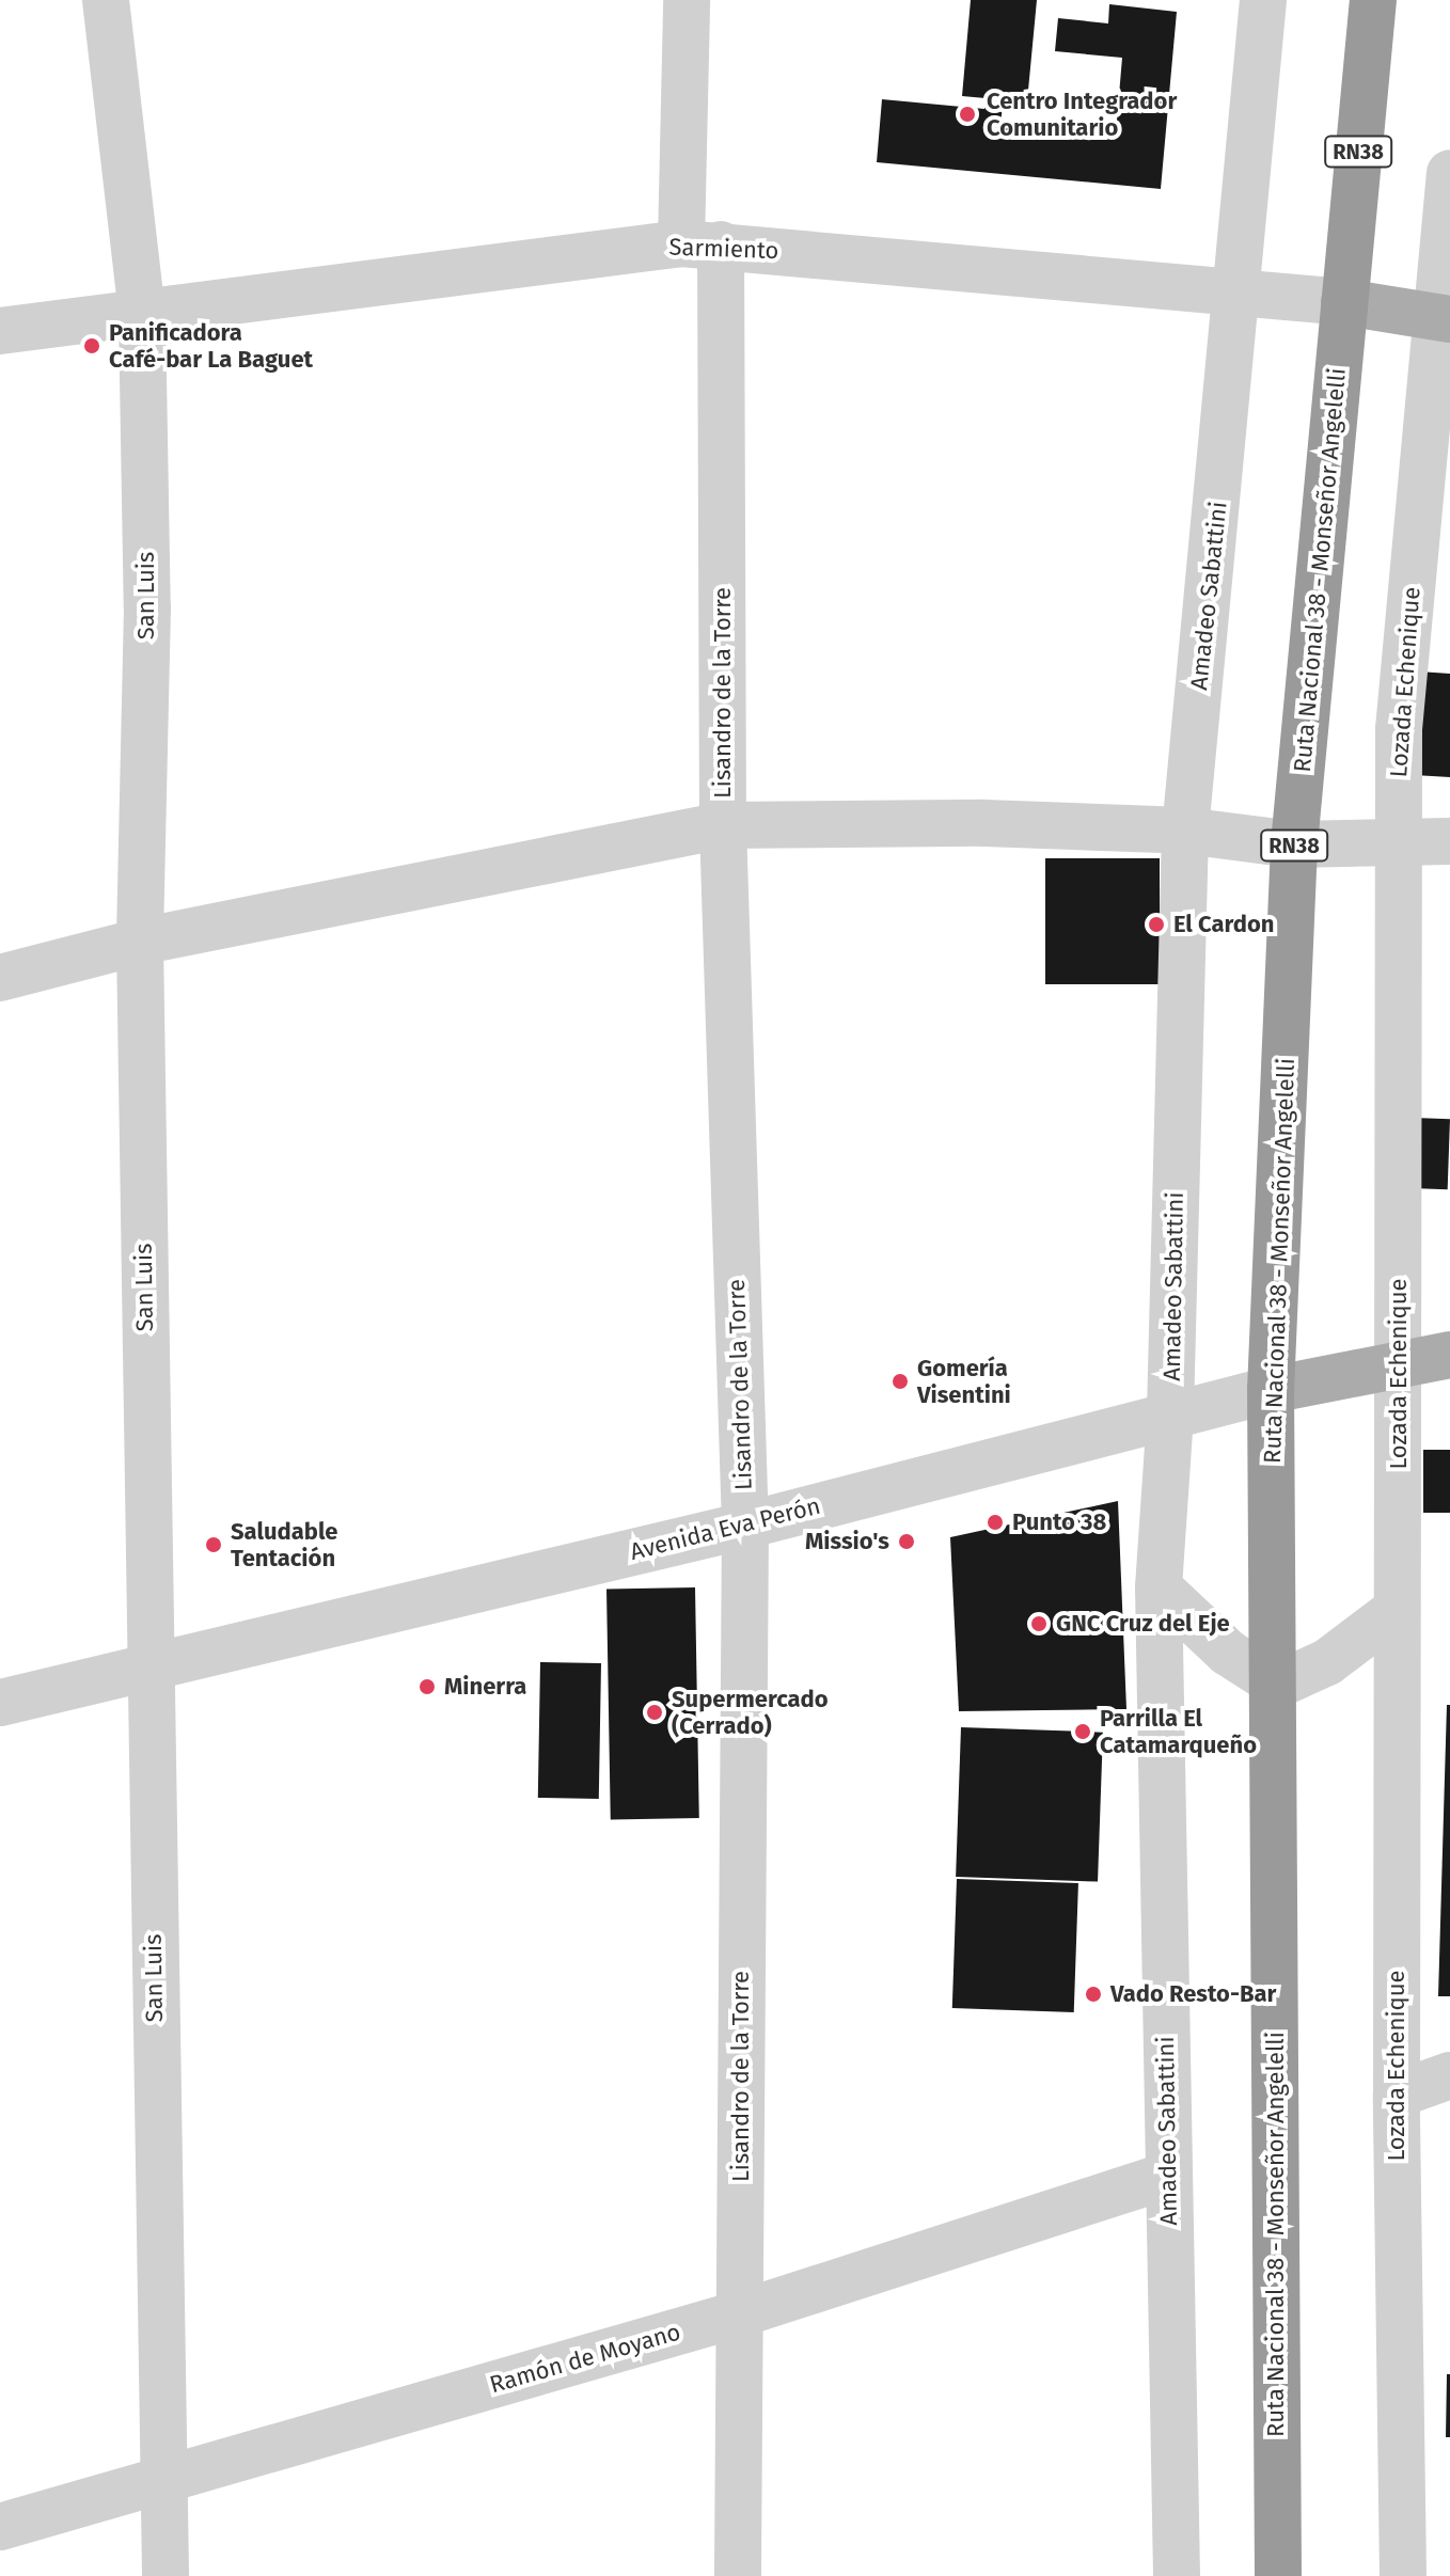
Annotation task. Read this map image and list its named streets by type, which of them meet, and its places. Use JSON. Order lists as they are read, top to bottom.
{
  "streets": {
    "highway": ["RN38", "Ruta Nacional 38 - Monseñor Angelelli"],
    "main road": ["Sarmiento", "Avenida Eva Perón"],
    "street": [
      "San Luis",
      "Amadeo Sabattini",
      "Lozada Echenique",
      "Lisandro de la Torre",
      "Ramón de Moyano"
    ]
  },
  "crossings": [
    ["Sarmiento", "Ruta Nacional 38 - Monseñor Angelelli"],
    ["Sarmiento", "San Luis"],
    ["Sarmiento", "Amadeo Sabattini"],
    ["Sarmiento", "Lozada Echenique"],
    ["Sarmiento", "Lisandro de la Torre"],
    ["Ruta Nacional 38 - Monseñor Angelelli", "Avenida Eva Perón"],
    ["San Luis", "Avenida Eva Perón"],
    ["San Luis", "Ramón de Moyano"],
    ["Amadeo Sabattini", "Avenida Eva Perón"],
    ["Amadeo Sabattini", "Ramón de Moyano"],
    ["Lozada Echenique", "Avenida Eva Perón"],
    ["Lisandro de la Torre", "Avenida Eva Perón"],
    ["Lisandro de la Torre", "Ramón de Moyano"]
  ],
  "places": [
    "Centro Integrador Comunitario",
    "Panificadora Café-bar La Baguet",
    "El Cardon",
    "Gomería Visentini",
    "Punto 38",
    "Missio's",
    "Saludable Tentación",
    "GNC Cruz del Eje",
    "Minerra",
    "Supermercado (Cerrado)",
    "Parrilla El Catamarqueño",
    "Vado Resto-Bar"
  ]
}
